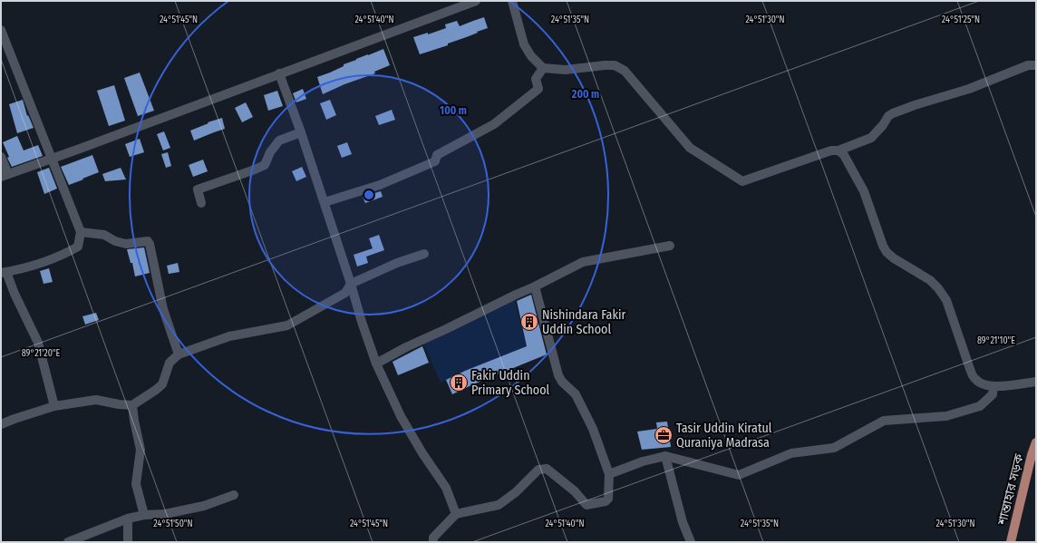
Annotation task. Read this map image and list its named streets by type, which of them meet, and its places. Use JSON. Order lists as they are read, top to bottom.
{
  "streets": {
    "main road": ["শান্তাহার সড়ক"]
  },
  "places": {
    "building": ["Nishindara Fakir Uddin School", "Fakir Uddin Primary School"],
    "office": ["Tasir Uddin Kiratul Quraniya Madrasa"]
  },
  "coordinates": [
    "24°51'45\"N",
    "24°51'40\"N",
    "24°51'35\"N",
    "24°51'30\"N",
    "24°51'25\"N",
    "89°21'10\"E",
    "89°21'20\"E",
    "24°51'50\"N"
  ],
  "rings": ["200 m", "100 m"]
}
